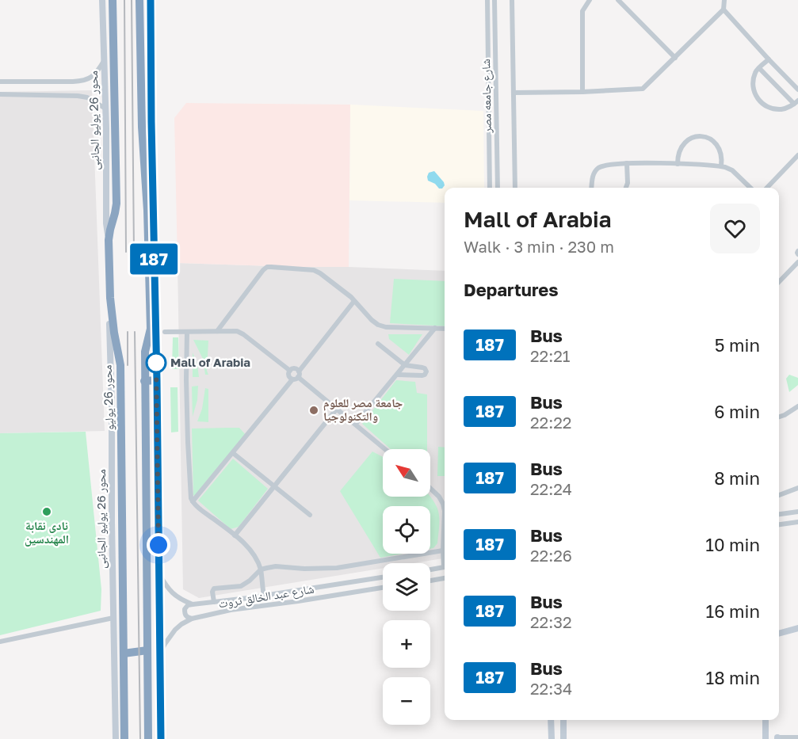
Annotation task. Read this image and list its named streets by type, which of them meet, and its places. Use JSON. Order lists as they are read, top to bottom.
{
  "streets": {
    "highway": ["محور 26 يوليو"],
    "main road": ["محور 26 يوليو الجانبى"],
    "street": ["شارع جامعه مصر", "شارع عبد الخالق ثروت"]
  },
  "crossings": [
    ["محور 26 يوليو الجانبى", "محور 26 يوليو"]
  ],
  "places": ["Mall of Arabia", "جامعة مصر للعلوم والتكنولوجيا", "نادى نقابة المهندسين"],
  "lines": ["bus line 187"],
  "north": "top left",
  "page": {
    "on_map": "187",
    "heading": [
      ["Mall of Arabia", "Walk · 3 min · 230 m"],
      "Departures"
    ],
    "list": [
      {
        "mark": "187",
        "name": "Bus",
        "note": "22:21",
        "value": "5 min"
      },
      {
        "mark": "187",
        "name": "Bus",
        "note": "22:22",
        "value": "6 min"
      },
      {
        "mark": "187",
        "name": "Bus",
        "note": "22:24",
        "value": "8 min"
      },
      {
        "mark": "187",
        "name": "Bus",
        "note": "22:26",
        "value": "10 min"
      },
      {
        "mark": "187",
        "name": "Bus",
        "note": "22:32",
        "value": "16 min"
      },
      {
        "mark": "187",
        "name": "Bus",
        "note": "22:34",
        "value": "18 min"
      }
    ],
    "map_buttons": ["+", "−"]
  }
}
